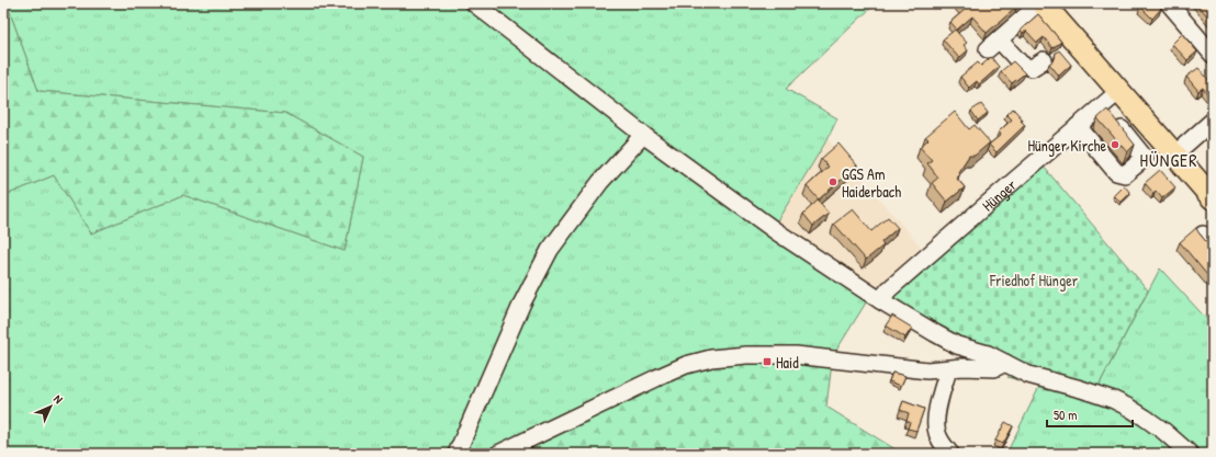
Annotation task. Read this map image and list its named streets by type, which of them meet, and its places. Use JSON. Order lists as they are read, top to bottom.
{
  "streets": {
    "street": ["Hünger"]
  },
  "districts": ["HÜNGER"],
  "parks": ["Friedhof Hünger"],
  "places": {
    "other": ["Hünger Kirche", "GGS Am Haiderbach"],
    "transit": ["Haid"]
  },
  "scale_bar": "50 m",
  "north": "top right"
}
